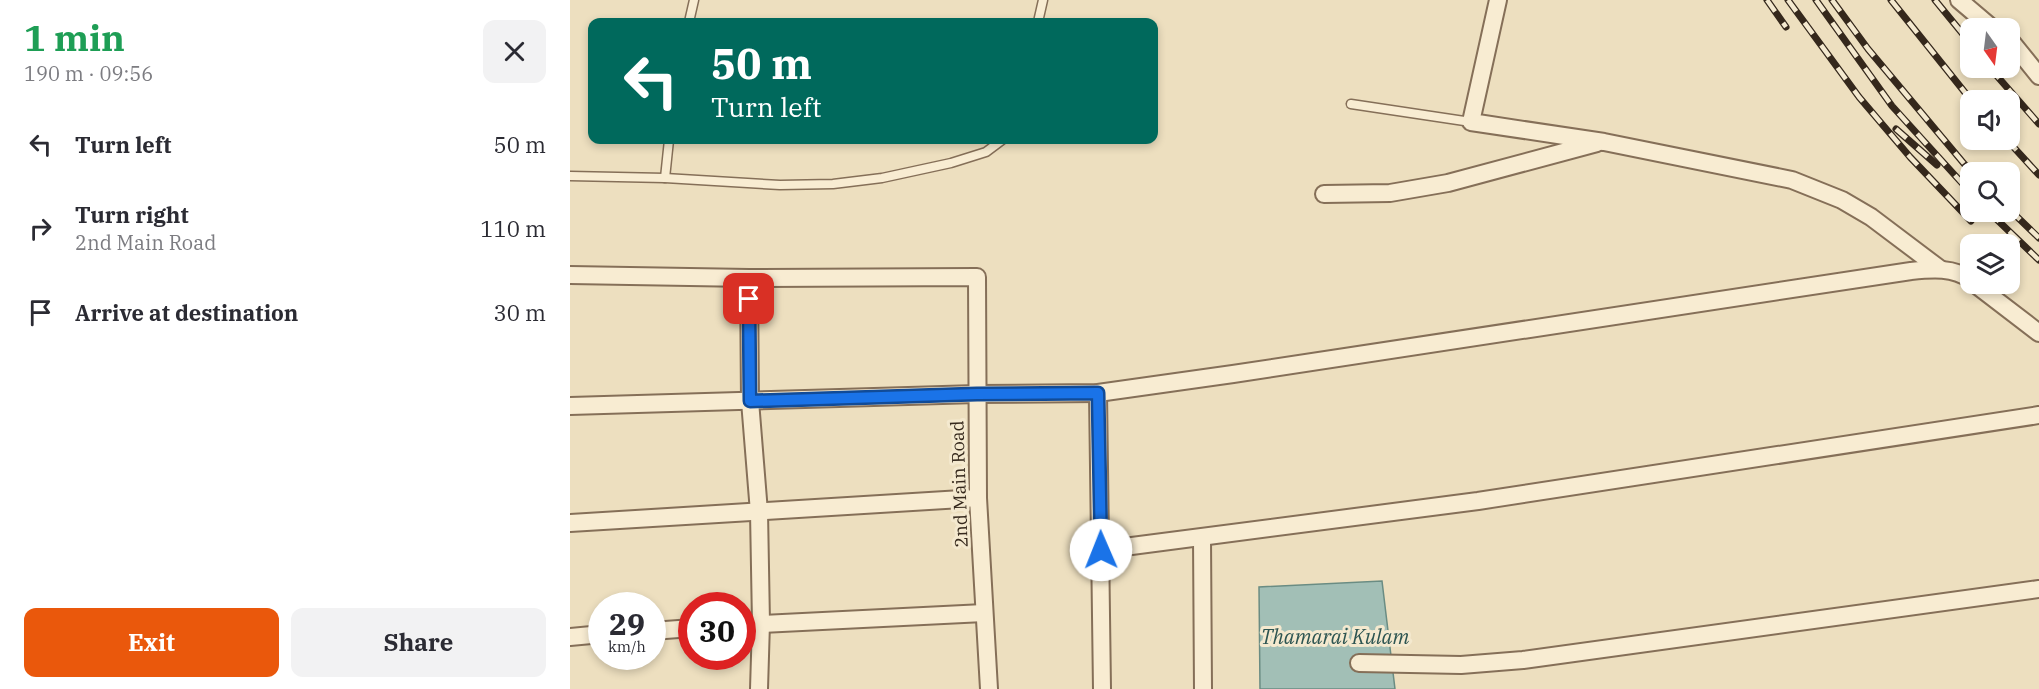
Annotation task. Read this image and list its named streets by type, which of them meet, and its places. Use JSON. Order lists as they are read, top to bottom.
{
  "streets": {
    "street": ["2nd Main Road"]
  },
  "water": ["Thamarai Kulam"],
  "north": "bottom",
  "page": {
    "heading": ["1 min", "190 m · 09:56"],
    "turn": ["50 m", "Turn left"],
    "list": [
      {
        "name": "Turn left",
        "value": "50 m"
      },
      {
        "name": "Turn right",
        "note": "2nd Main Road",
        "value": "110 m"
      },
      {
        "name": "Arrive at destination",
        "value": "30 m"
      }
    ],
    "speed": "29 km/h",
    "limit": "30",
    "buttons": ["Exit", "Share"]
  }
}
